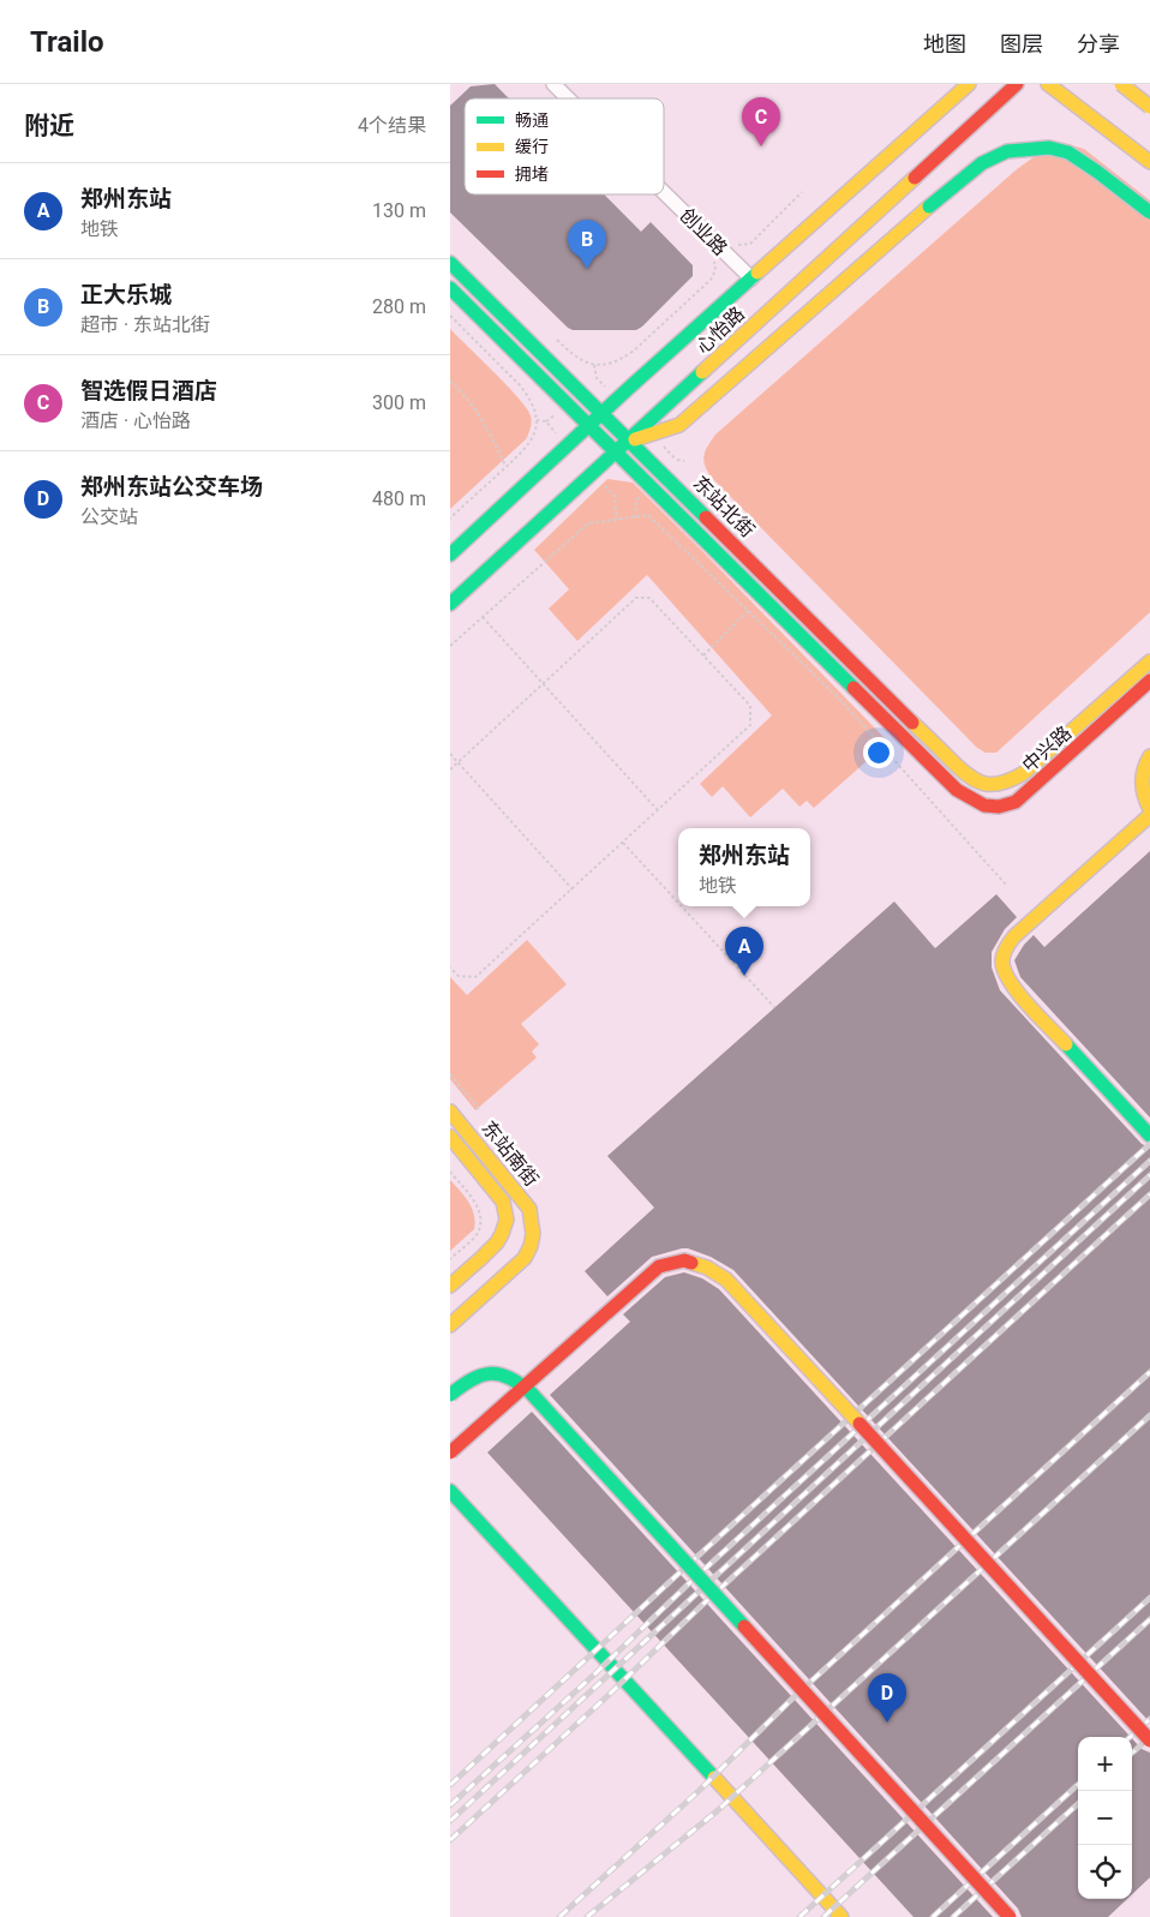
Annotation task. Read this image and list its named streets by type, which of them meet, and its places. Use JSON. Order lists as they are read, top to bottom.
{
  "streets": {
    "street": [
      "创业路",
      "心怡路",
      "东站北街",
      "中兴路",
      "东站南街"
    ]
  },
  "crossings": [
    ["创业路", "心怡路"],
    ["心怡路", "东站北街"],
    ["东站北街", "中兴路"]
  ],
  "legend": ["畅通", "缓行", "拥堵"],
  "page": {
    "header": "Trailo",
    "nav": ["地图", "图层", "分享"],
    "heading": ["附近", "4个结果"],
    "pins": [
      "C",
      "B",
      "A",
      "D"
    ],
    "list": [
      {
        "mark": "A",
        "name": "郑州东站",
        "note": "地铁",
        "value": "130 m"
      },
      {
        "mark": "B",
        "name": "正大乐城",
        "note": "超市 · 东站北街",
        "value": "280 m"
      },
      {
        "mark": "C",
        "name": "智选假日酒店",
        "note": "酒店 · 心怡路",
        "value": "300 m"
      },
      {
        "mark": "D",
        "name": "郑州东站公交车场",
        "note": "公交站",
        "value": "480 m"
      }
    ],
    "popup": ["郑州东站", "地铁"],
    "map_buttons": ["+", "−"]
  }
}
